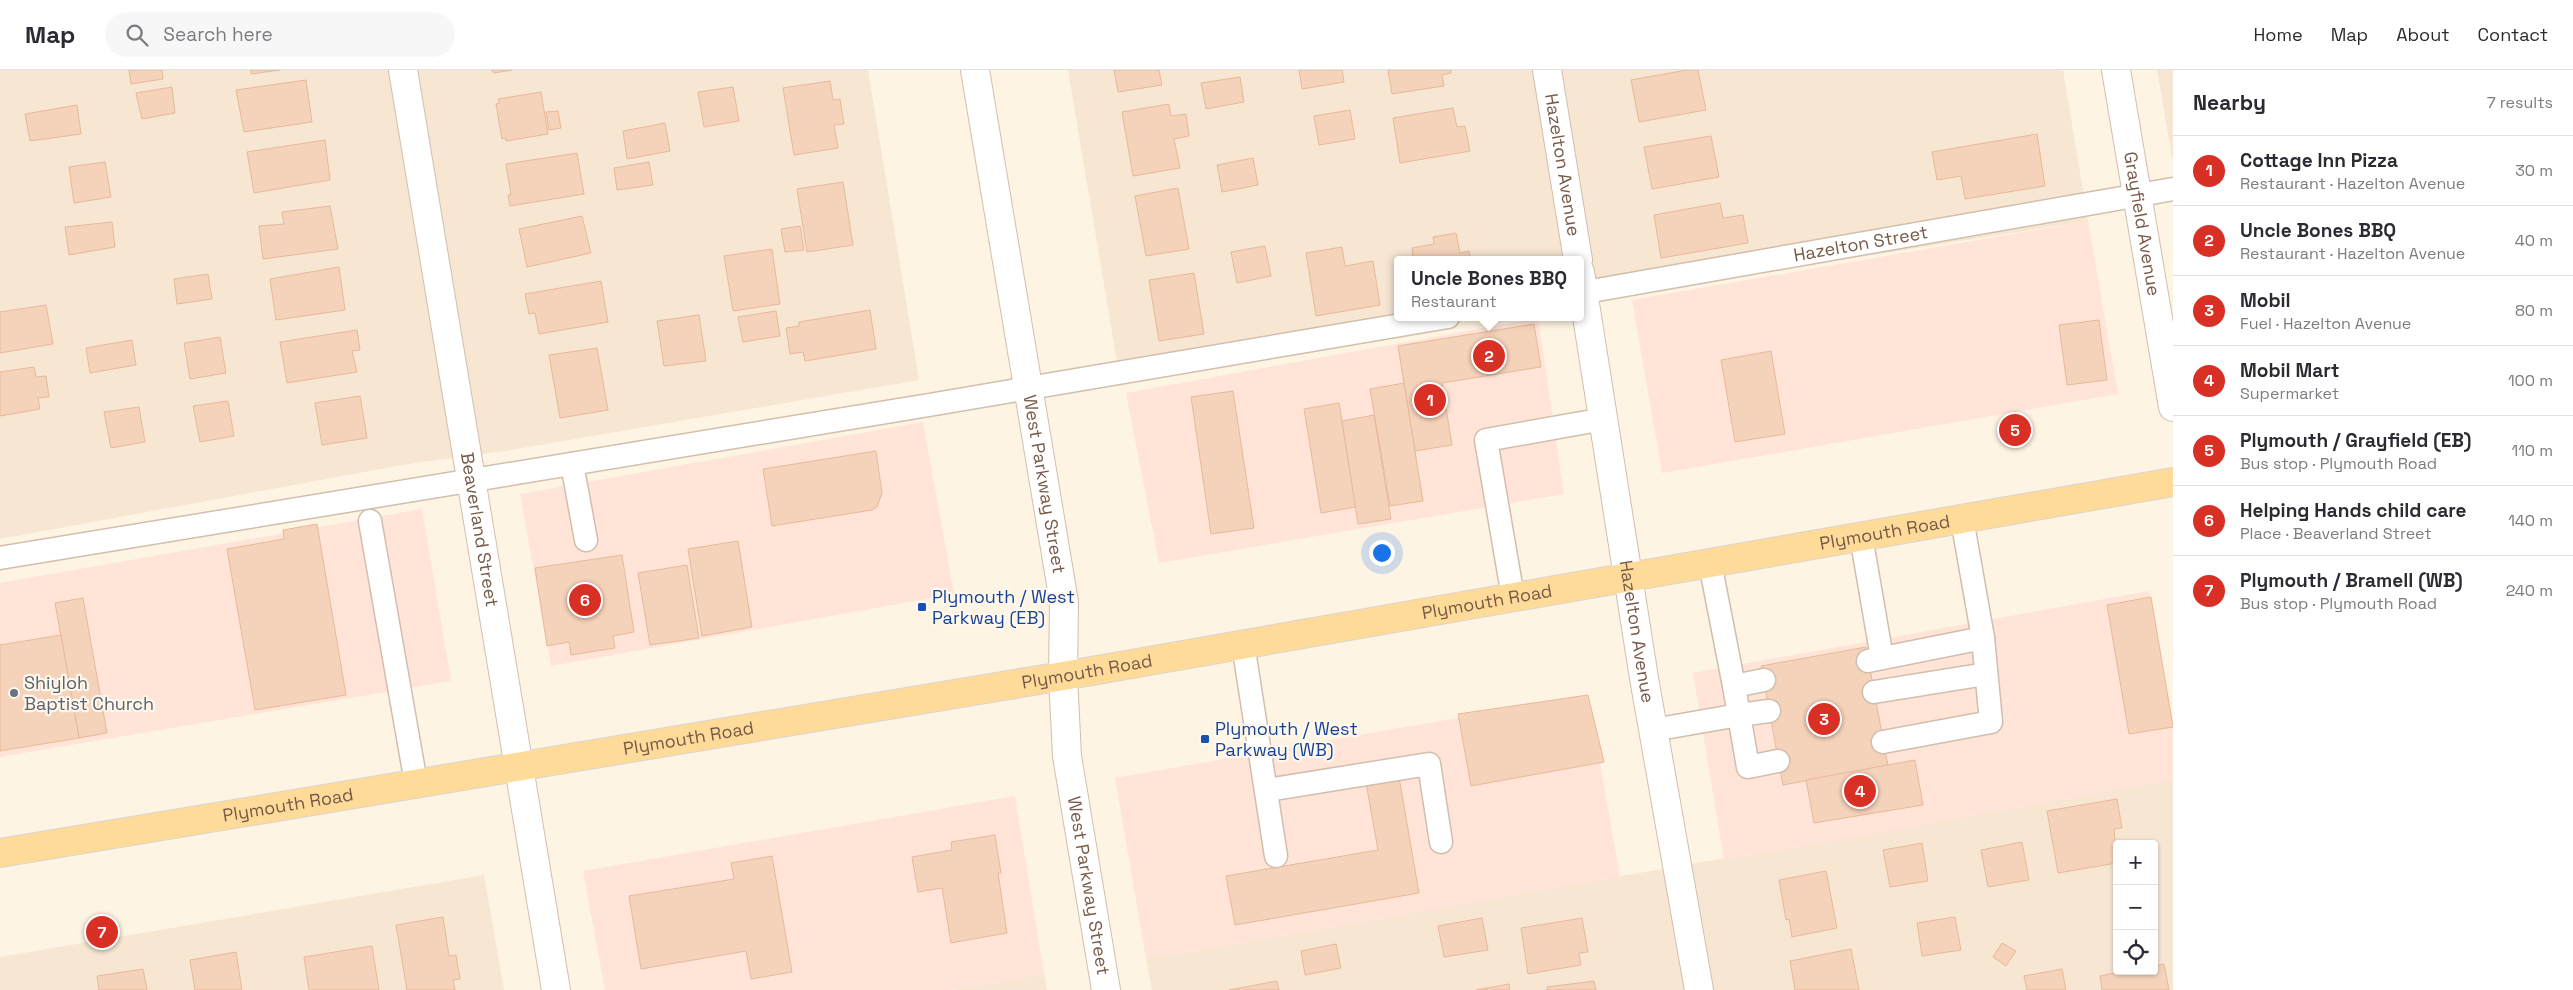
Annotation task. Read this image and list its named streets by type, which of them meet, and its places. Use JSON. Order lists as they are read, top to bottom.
{
  "streets": {
    "main road": ["Plymouth Road"],
    "street": [
      "Hazelton Avenue",
      "Grayfield Avenue",
      "West Parkway Street",
      "Beaverland Street"
    ],
    "lane": ["Hazelton Street"]
  },
  "crossings": [
    ["Hazelton Avenue", "Plymouth Road"],
    ["Grayfield Avenue", "Hazelton Street"],
    ["West Parkway Street", "Plymouth Road"],
    ["Beaverland Street", "Plymouth Road"]
  ],
  "places": {
    "transit": ["Plymouth / West Parkway (EB)", "Plymouth / West Parkway (WB)"],
    "other": ["Shiyloh Baptist Church"]
  },
  "page": {
    "header": "Map",
    "search": "Search here",
    "nav": [
      "Home",
      "Map",
      "About",
      "Contact"
    ],
    "heading": ["Nearby", "7 results"],
    "list": [
      {
        "mark": "1",
        "name": "Cottage Inn Pizza",
        "note": "Restaurant · Hazelton Avenue",
        "value": "30 m"
      },
      {
        "mark": "2",
        "name": "Uncle Bones BBQ",
        "note": "Restaurant · Hazelton Avenue",
        "value": "40 m"
      },
      {
        "mark": "3",
        "name": "Mobil",
        "note": "Fuel · Hazelton Avenue",
        "value": "80 m"
      },
      {
        "mark": "4",
        "name": "Mobil Mart",
        "note": "Supermarket",
        "value": "100 m"
      },
      {
        "mark": "5",
        "name": "Plymouth / Grayfield (EB)",
        "note": "Bus stop · Plymouth Road",
        "value": "110 m"
      },
      {
        "mark": "6",
        "name": "Helping Hands child care",
        "note": "Place · Beaverland Street",
        "value": "140 m"
      },
      {
        "mark": "7",
        "name": "Plymouth / Bramell (WB)",
        "note": "Bus stop · Plymouth Road",
        "value": "240 m"
      }
    ],
    "popup": ["Uncle Bones BBQ", "Restaurant"],
    "pins": [
      "2",
      "1",
      "5",
      "6",
      "3",
      "4",
      "7"
    ],
    "map_buttons": ["+", "−"]
  }
}
